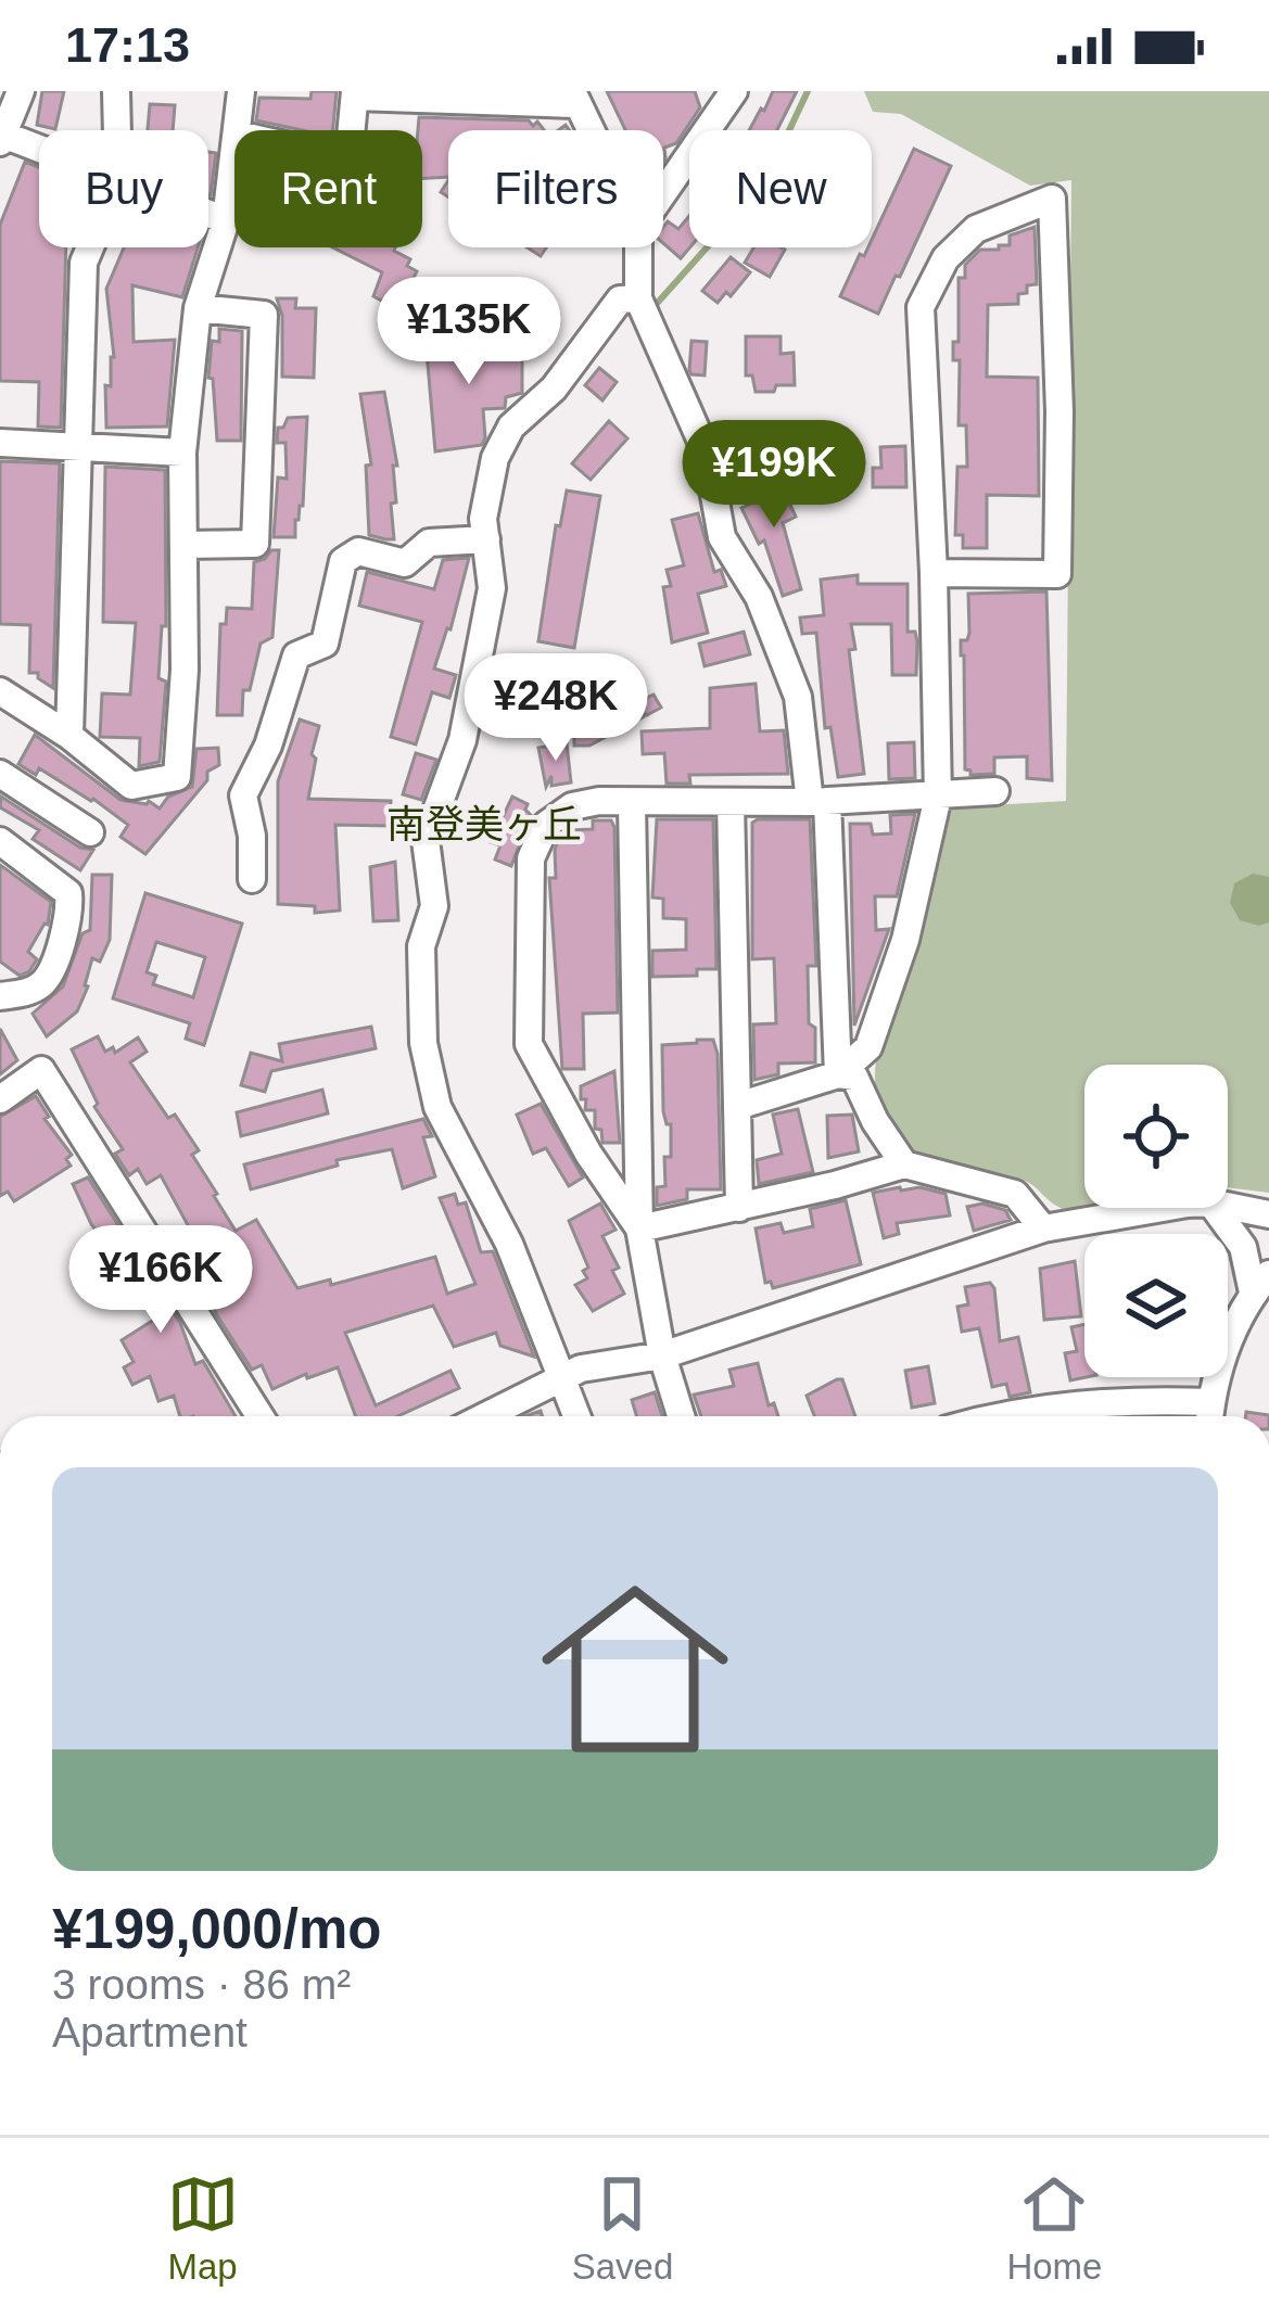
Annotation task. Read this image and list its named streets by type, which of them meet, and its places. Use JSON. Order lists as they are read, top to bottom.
{
  "districts": ["南登美ヶ丘"],
  "page": {
    "status": "17:13",
    "chip": [
      "Buy",
      "Rent",
      "Filters",
      "New"
    ],
    "price": [
      "¥135K",
      "¥199K",
      "¥248K",
      "¥166K"
    ],
    "list": [
      {
        "name": "¥199,000/mo",
        "note": "3 rooms · 86 m² · Apartment"
      }
    ],
    "tabs": ["Map", "Saved", "Home"]
  }
}
